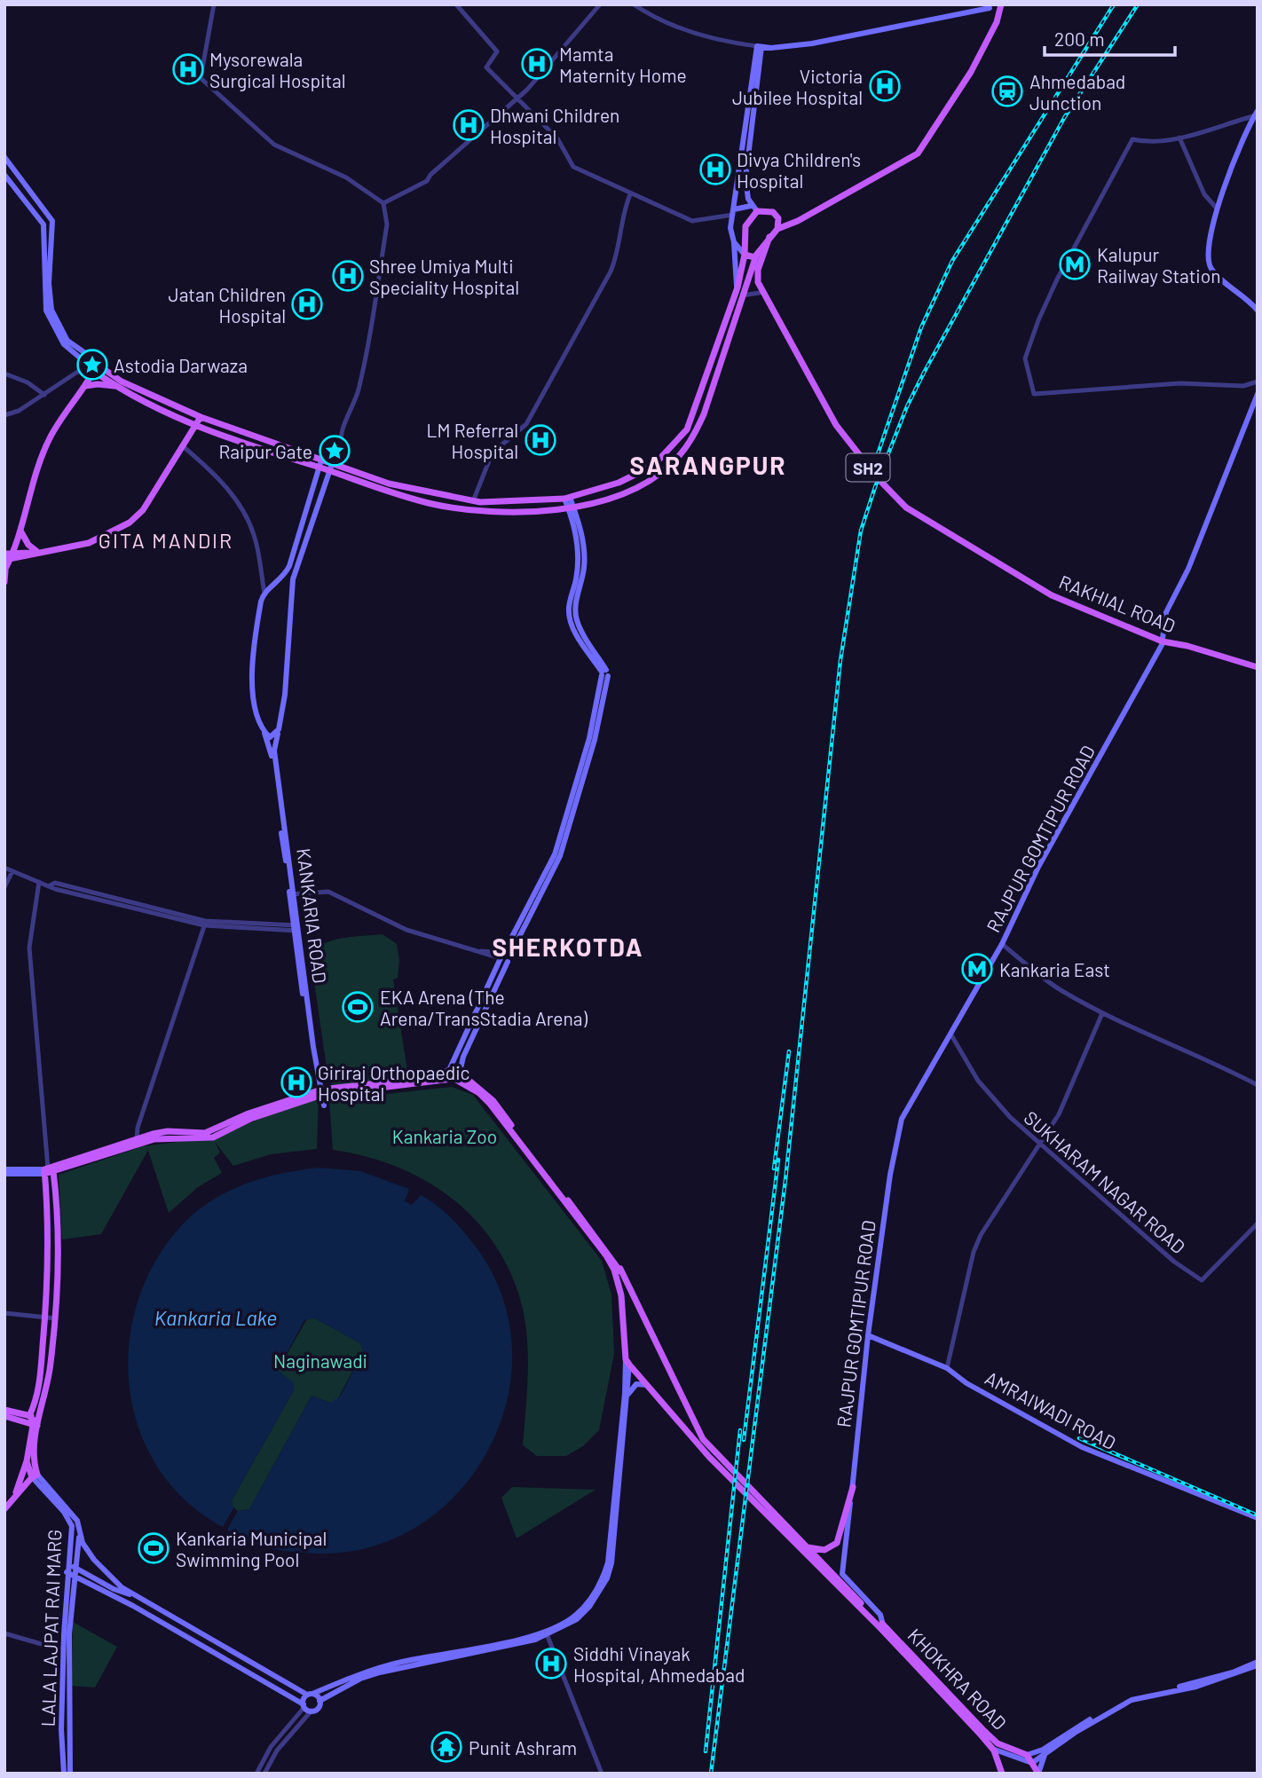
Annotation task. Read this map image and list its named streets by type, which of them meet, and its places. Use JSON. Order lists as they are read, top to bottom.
{
  "streets": {
    "main road": [
      "SH2",
      "RAKHIAL ROAD",
      "RAJPUR GOMTIPUR ROAD",
      "KANKARIA ROAD",
      "AMRAIWADI ROAD",
      "LALA LAJPAT RAI MARG",
      "KHOKHRA ROAD"
    ],
    "street": ["SUKHARAM NAGAR ROAD"]
  },
  "crossings": [
    ["SH2", "RAKHIAL ROAD"],
    ["RAKHIAL ROAD", "RAJPUR GOMTIPUR ROAD"],
    ["RAJPUR GOMTIPUR ROAD", "SUKHARAM NAGAR ROAD"],
    ["RAJPUR GOMTIPUR ROAD", "AMRAIWADI ROAD"],
    ["RAJPUR GOMTIPUR ROAD", "KHOKHRA ROAD"]
  ],
  "districts": ["SARANGPUR", "GITA MANDIR", "SHERKOTDA"],
  "water": ["Kankaria Lake"],
  "parks": ["Kankaria Zoo", "Naginawadi"],
  "places": {
    "hospital": [
      "Mamta Maternity Home",
      "Mysorewala Surgical Hospital",
      "Victoria Jubilee Hospital",
      "Dhwani Children Hospital",
      "Divya Children's Hospital",
      "Shree Umiya Multi Speciality Hospital",
      "Jatan Children Hospital",
      "LM Referral Hospital",
      "Giriraj Orthopaedic Hospital",
      "Siddhi Vinayak Hospital, Ahmedabad"
    ],
    "station": ["Ahmedabad Junction"],
    "metro station": ["Kalupur Railway Station", "Kankaria East"],
    "place": ["Astodia Darwaza", "Raipur Gate"],
    "sports": ["EKA Arena (The Arena/TransStadia Arena)", "Kankaria Municipal Swimming Pool"],
    "temple": ["Punit Ashram"]
  },
  "scale_bar": "200 m"
}
